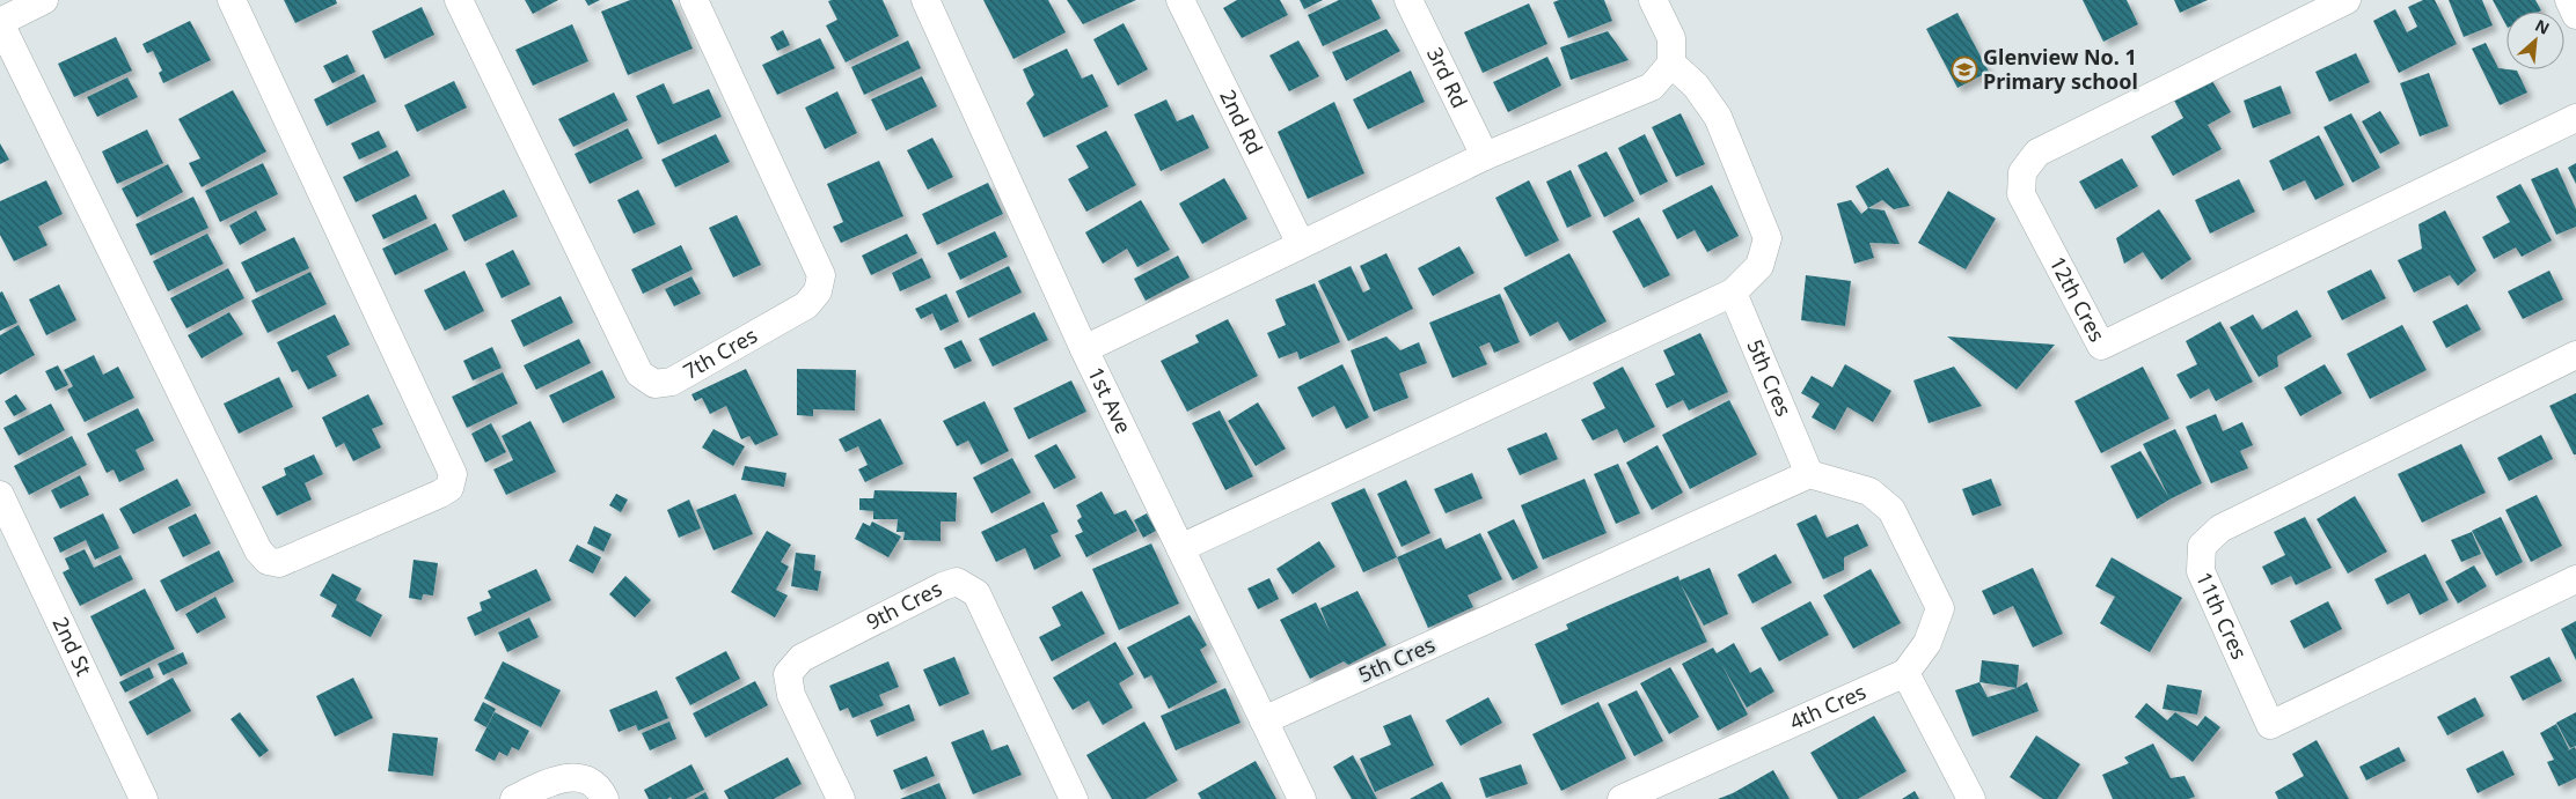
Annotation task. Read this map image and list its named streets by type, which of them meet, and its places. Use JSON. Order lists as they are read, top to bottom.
{
  "streets": {
    "street": [
      "3rd Rd",
      "2nd Rd",
      "12th Cres",
      "7th Cres",
      "5th Cres",
      "1st Ave",
      "9th Cres",
      "11th Cres",
      "2nd St",
      "4th Cres"
    ]
  },
  "crossings": [
    ["5th Cres", "1st Ave"]
  ],
  "places": {
    "school or university": ["Glenview No. 1 Primary school"]
  },
  "north": "top right"
}
